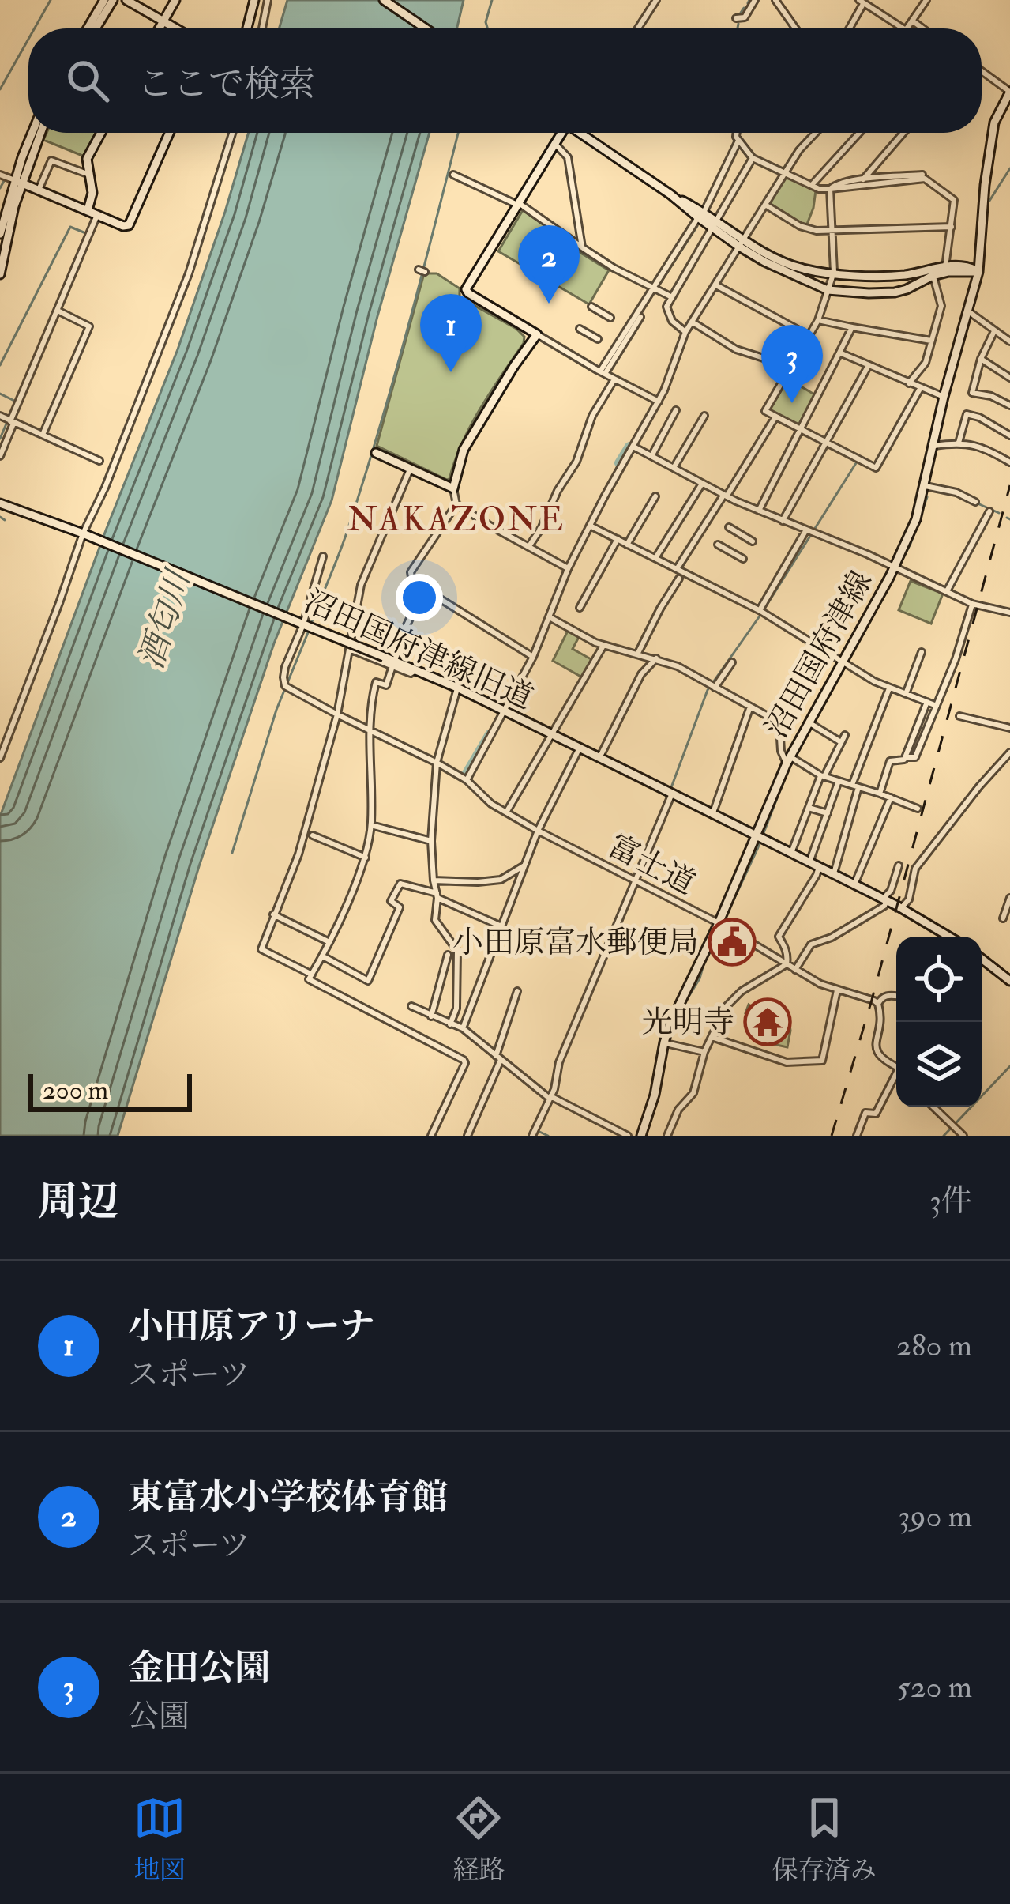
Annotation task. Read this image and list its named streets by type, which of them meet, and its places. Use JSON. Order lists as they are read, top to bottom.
{
  "streets": {
    "main road": ["沼田国府津線旧道", "沼田国府津線"],
    "street": ["富士道"]
  },
  "crossings": [
    ["沼田国府津線旧道", "沼田国府津線"],
    ["沼田国府津線旧道", "富士道"],
    ["沼田国府津線", "富士道"]
  ],
  "districts": ["NAKAZONE"],
  "water": ["酒匂川"],
  "places": {
    "public building": ["小田原富水郵便局"],
    "temple": ["光明寺"]
  },
  "scale_bar": "200 m",
  "page": {
    "search": "ここで検索",
    "pins": ["2", "1", "3"],
    "scale": "200 m",
    "heading": ["周辺", "3件"],
    "list": [
      {
        "mark": "1",
        "name": "小田原アリーナ",
        "note": "スポーツ",
        "value": "280 m"
      },
      {
        "mark": "2",
        "name": "東富水小学校体育館",
        "note": "スポーツ",
        "value": "390 m"
      },
      {
        "mark": "3",
        "name": "金田公園",
        "note": "公園",
        "value": "520 m"
      }
    ],
    "nav": ["地図", "経路", "保存済み"]
  }
}
